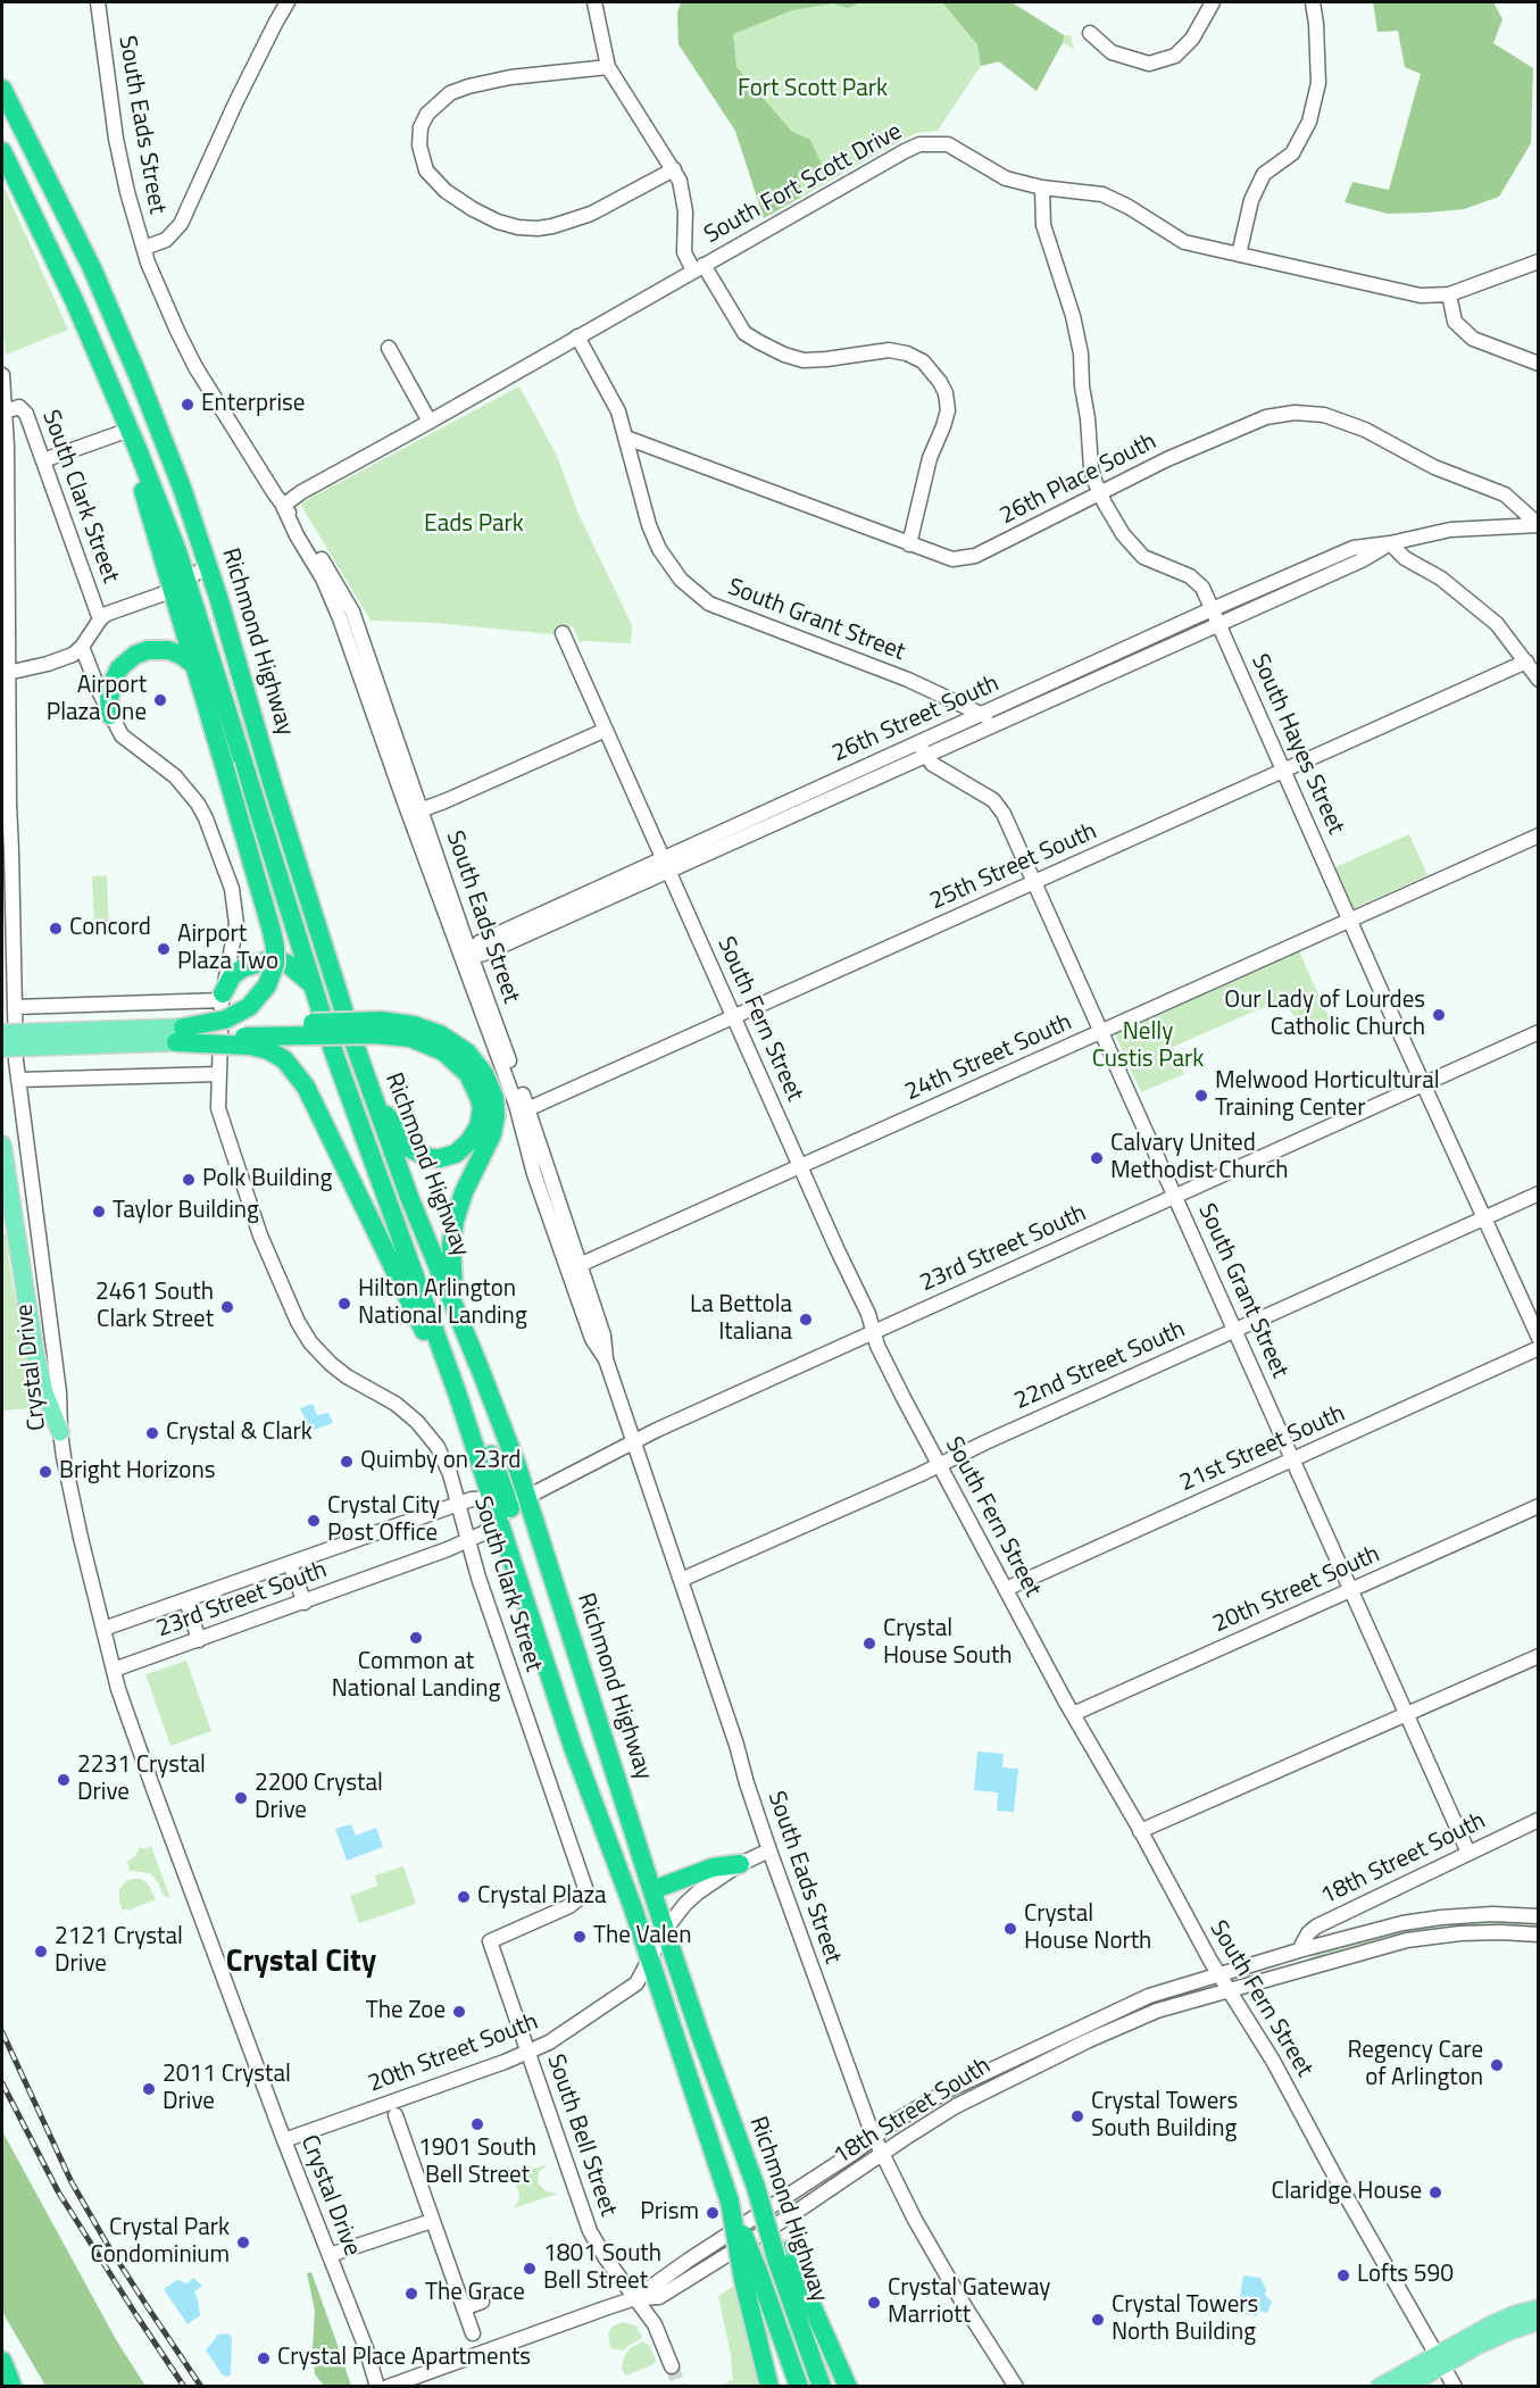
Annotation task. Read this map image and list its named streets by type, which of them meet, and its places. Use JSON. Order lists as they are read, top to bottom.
{
  "streets": {
    "highway": ["Richmond Highway"],
    "street": [
      "South Eads Street",
      "South Fort Scott Drive",
      "26th Place South",
      "South Clark Street",
      "South Grant Street",
      "26th Street South",
      "South Hayes Street",
      "25th Street South",
      "South Fern Street",
      "24th Street South",
      "23rd Street South",
      "22nd Street South",
      "Crystal Drive",
      "21st Street South",
      "20th Street South",
      "18th Street South",
      "South Bell Street"
    ]
  },
  "crossings": [
    ["South Eads Street", "South Fort Scott Drive"],
    ["South Eads Street", "26th Street South"],
    ["South Eads Street", "25th Street South"],
    ["South Eads Street", "24th Street South"],
    ["South Eads Street", "23rd Street South"],
    ["South Eads Street", "22nd Street South"],
    ["South Eads Street", "20th Street South"],
    ["South Eads Street", "18th Street South"],
    ["South Fort Scott Drive", "South Grant Street"],
    ["South Fort Scott Drive", "South Hayes Street"],
    ["26th Place South", "South Grant Street"],
    ["26th Place South", "26th Street South"],
    ["26th Place South", "South Hayes Street"],
    ["South Clark Street", "23rd Street South"],
    ["South Clark Street", "Crystal Drive"],
    ["South Clark Street", "South Bell Street"],
    ["South Grant Street", "26th Street South"],
    ["South Grant Street", "25th Street South"],
    ["South Grant Street", "24th Street South"],
    ["South Grant Street", "23rd Street South"],
    ["South Grant Street", "22nd Street South"],
    ["South Grant Street", "21st Street South"],
    ["South Grant Street", "20th Street South"],
    ["South Grant Street", "18th Street South"],
    ["Richmond Highway", "23rd Street South"],
    ["Richmond Highway", "20th Street South"],
    ["26th Street South", "South Hayes Street"],
    ["26th Street South", "South Fern Street"],
    ["South Hayes Street", "25th Street South"],
    ["South Hayes Street", "24th Street South"],
    ["South Hayes Street", "23rd Street South"],
    ["South Hayes Street", "22nd Street South"],
    ["25th Street South", "South Fern Street"],
    ["South Fern Street", "24th Street South"],
    ["South Fern Street", "23rd Street South"],
    ["South Fern Street", "22nd Street South"],
    ["South Fern Street", "21st Street South"],
    ["South Fern Street", "20th Street South"],
    ["South Fern Street", "18th Street South"],
    ["23rd Street South", "Crystal Drive"],
    ["Crystal Drive", "20th Street South"],
    ["20th Street South", "South Bell Street"],
    ["18th Street South", "South Bell Street"]
  ],
  "districts": ["Crystal City"],
  "parks": ["Fort Scott Park", "Eads Park", "Nelly Custis Park"],
  "places": [
    "Enterprise",
    "Airport Plaza One",
    "Concord",
    "Airport Plaza Two",
    "Our Lady of Lourdes Catholic Church",
    "Melwood Horticultural Training Center",
    "Calvary United Methodist Church",
    "Polk Building",
    "Taylor Building",
    "Hilton Arlington National Landing",
    "2461 South Clark Street",
    "La Bettola Italiana",
    "Crystal & Clark",
    "Quimby on 23rd",
    "Bright Horizons",
    "Crystal City Post Office",
    "Common at National Landing",
    "Crystal House South",
    "2231 Crystal Drive",
    "2200 Crystal Drive",
    "Crystal Plaza",
    "Crystal House North",
    "The Valen",
    "2121 Crystal Drive",
    "The Zoe",
    "Regency Care of Arlington",
    "2011 Crystal Drive",
    "Crystal Towers South Building",
    "1901 South Bell Street",
    "Claridge House",
    "Prism",
    "Crystal Park Condominium",
    "1801 South Bell Street",
    "Lofts 590",
    "The Grace",
    "Crystal Gateway Marriott",
    "Crystal Towers North Building",
    "Crystal Place Apartments"
  ]
}
